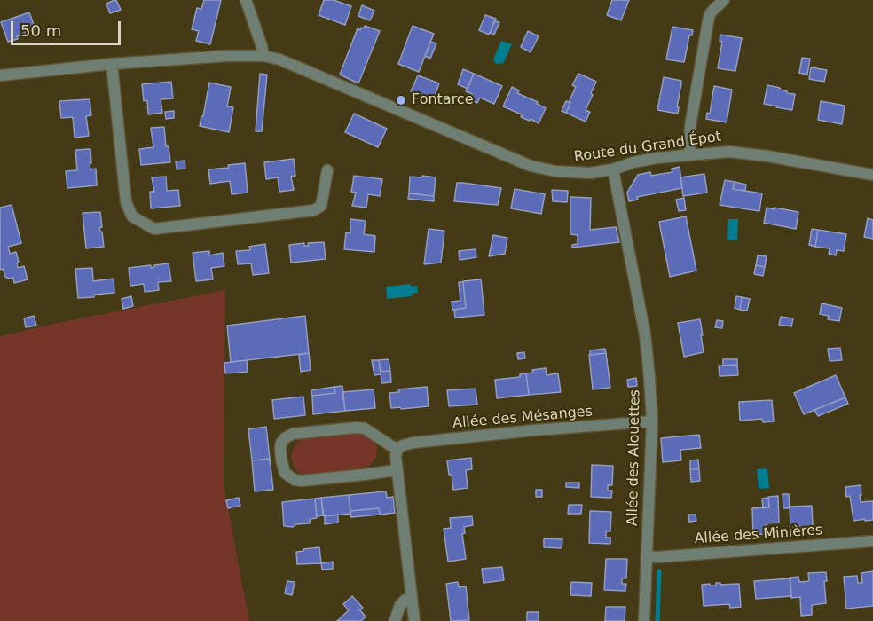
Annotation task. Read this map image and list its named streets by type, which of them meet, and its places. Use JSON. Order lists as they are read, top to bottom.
{
  "streets": {
    "street": [
      "Route du Grand Épot",
      "Allée des Mésanges",
      "Allée des Alouettes",
      "Allée des Minières"
    ]
  },
  "crossings": [
    ["Route du Grand Épot", "Allée des Alouettes"],
    ["Allée des Mésanges", "Allée des Alouettes"],
    ["Allée des Alouettes", "Allée des Minières"]
  ],
  "places": ["Fontarce"],
  "scale_bar": "50 m"
}
